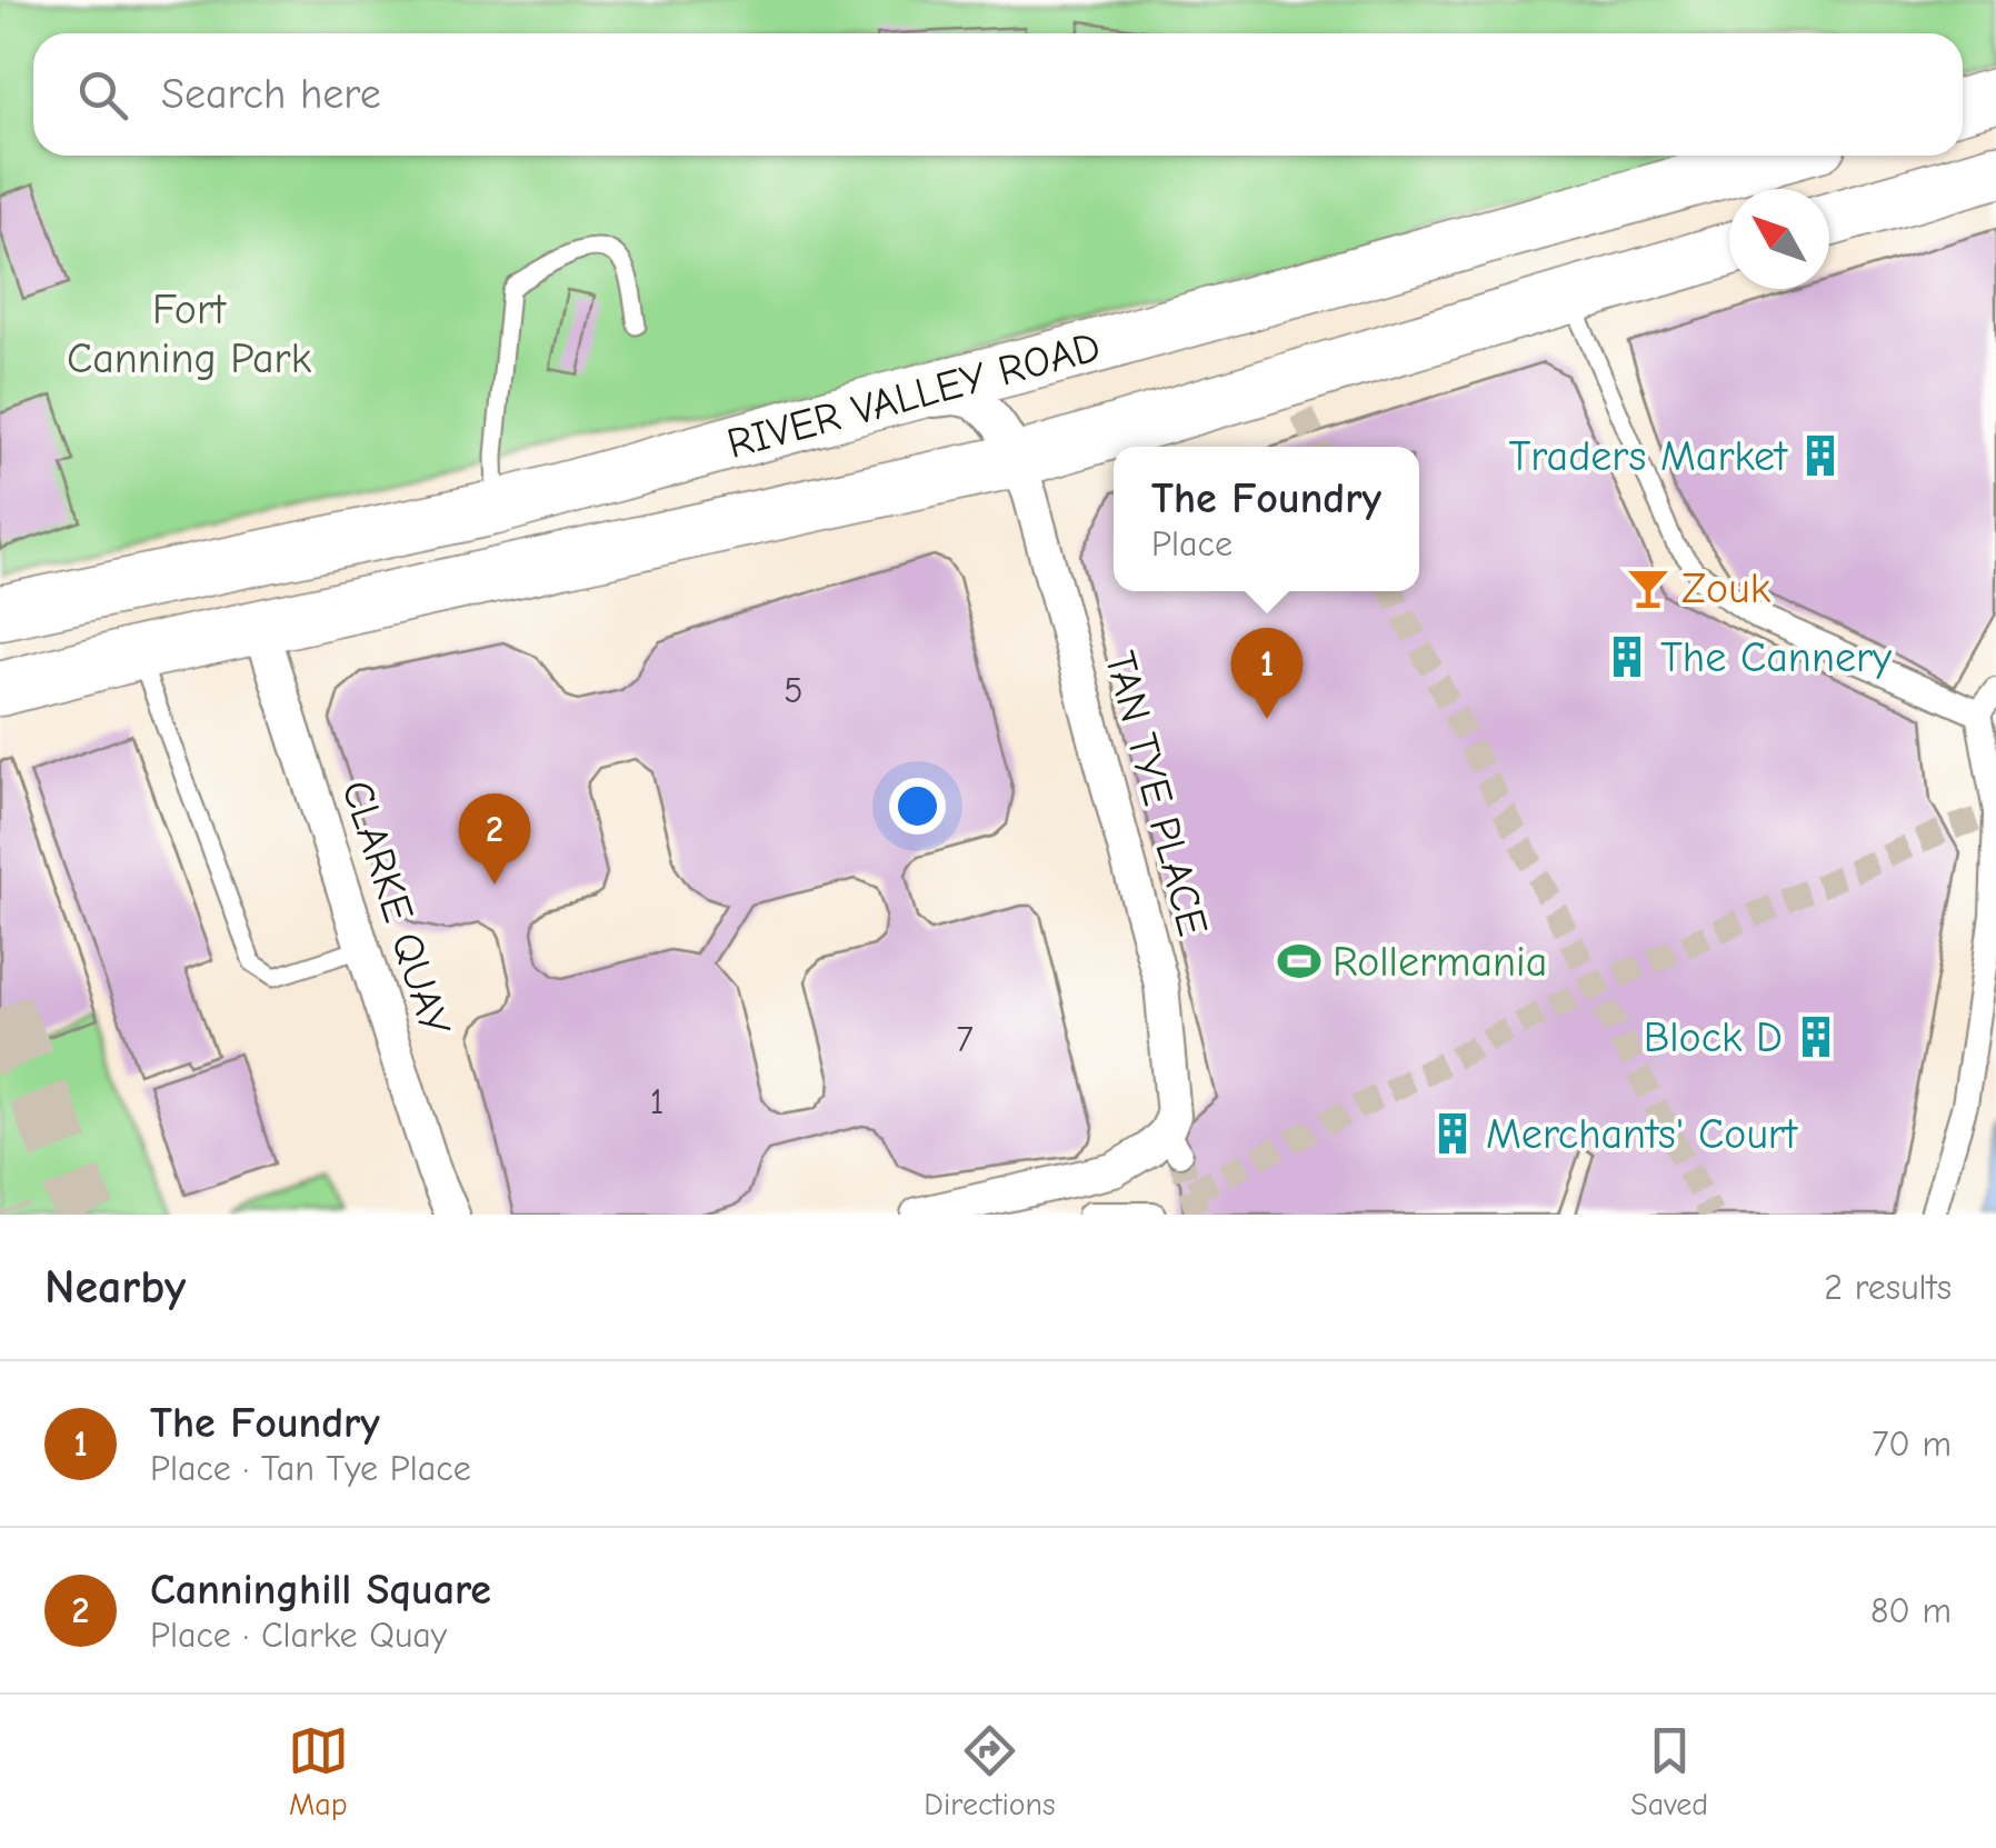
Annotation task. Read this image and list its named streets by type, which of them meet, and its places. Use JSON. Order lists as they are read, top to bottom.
{
  "streets": {
    "main road": ["RIVER VALLEY ROAD"],
    "street": ["TAN TYE PLACE", "CLARKE QUAY"]
  },
  "crossings": [
    ["RIVER VALLEY ROAD", "TAN TYE PLACE"],
    ["RIVER VALLEY ROAD", "CLARKE QUAY"]
  ],
  "parks": ["Fort Canning Park"],
  "places": {
    "building": [
      "Traders Market",
      "The Cannery",
      "Block D",
      "Merchants' Court"
    ],
    "bar": ["Zouk"],
    "sports": ["Rollermania"]
  },
  "house_numbers": ["5", "7", "1"],
  "north": "top left",
  "page": {
    "search": "Search here",
    "popup": ["The Foundry", "Place"],
    "pins": ["1", "2"],
    "heading": ["Nearby", "2 results"],
    "list": [
      {
        "mark": "1",
        "name": "The Foundry",
        "note": "Place · Tan Tye Place",
        "value": "70 m"
      },
      {
        "mark": "2",
        "name": "Canninghill Square",
        "note": "Place · Clarke Quay",
        "value": "80 m"
      }
    ],
    "nav": ["Map", "Directions", "Saved"]
  }
}
